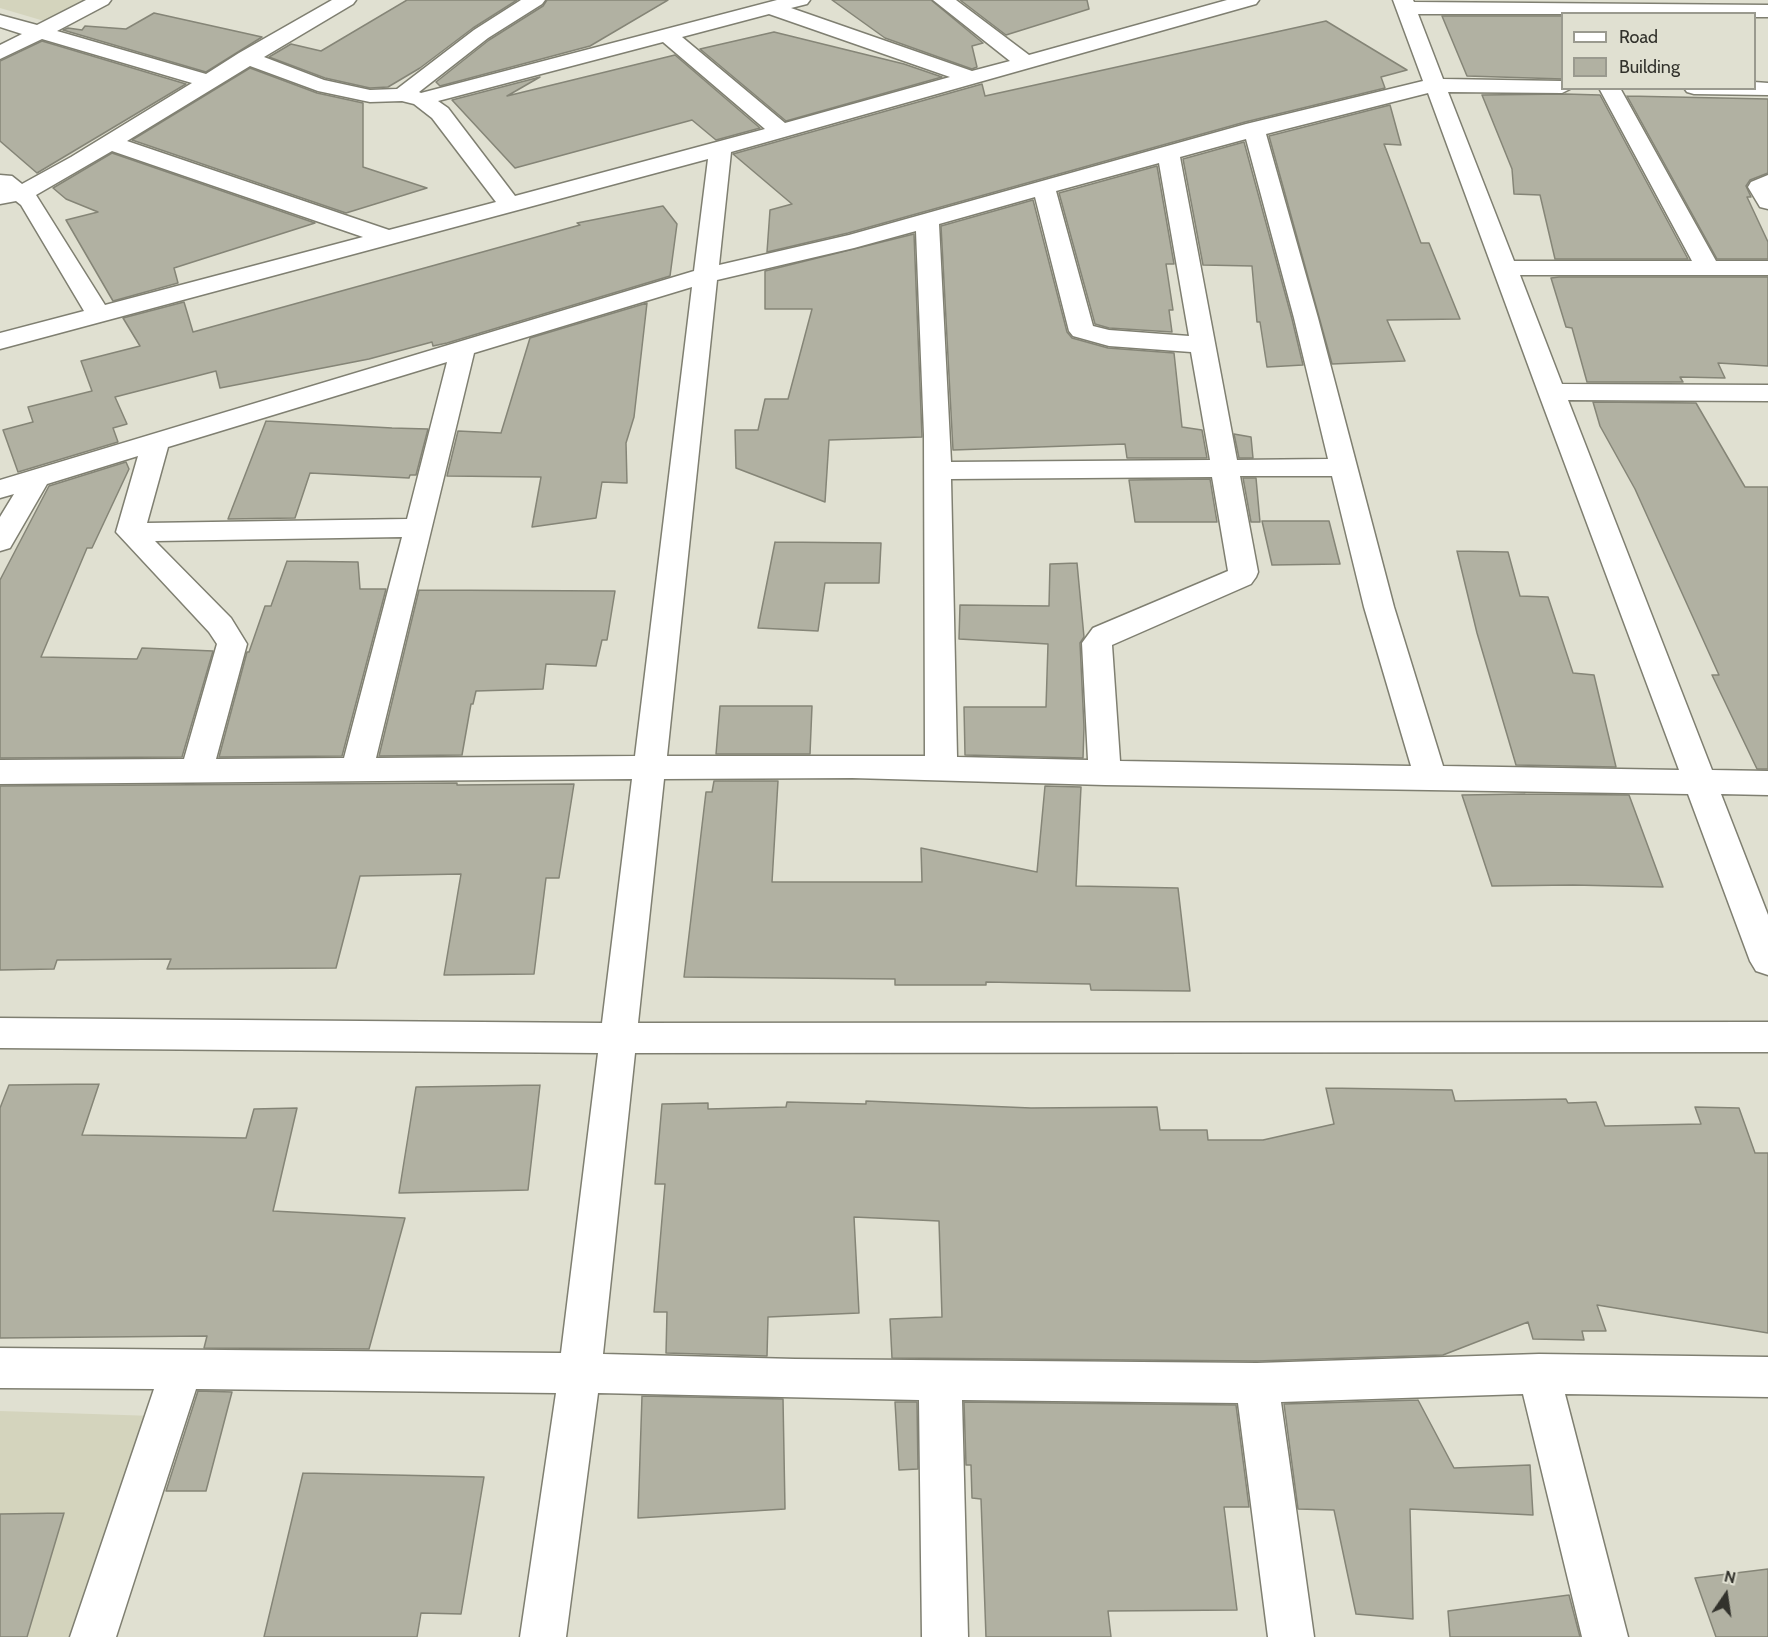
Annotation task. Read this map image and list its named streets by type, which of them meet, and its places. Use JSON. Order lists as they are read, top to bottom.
{
  "legend": ["Road", "Building"],
  "north": "top"
}
